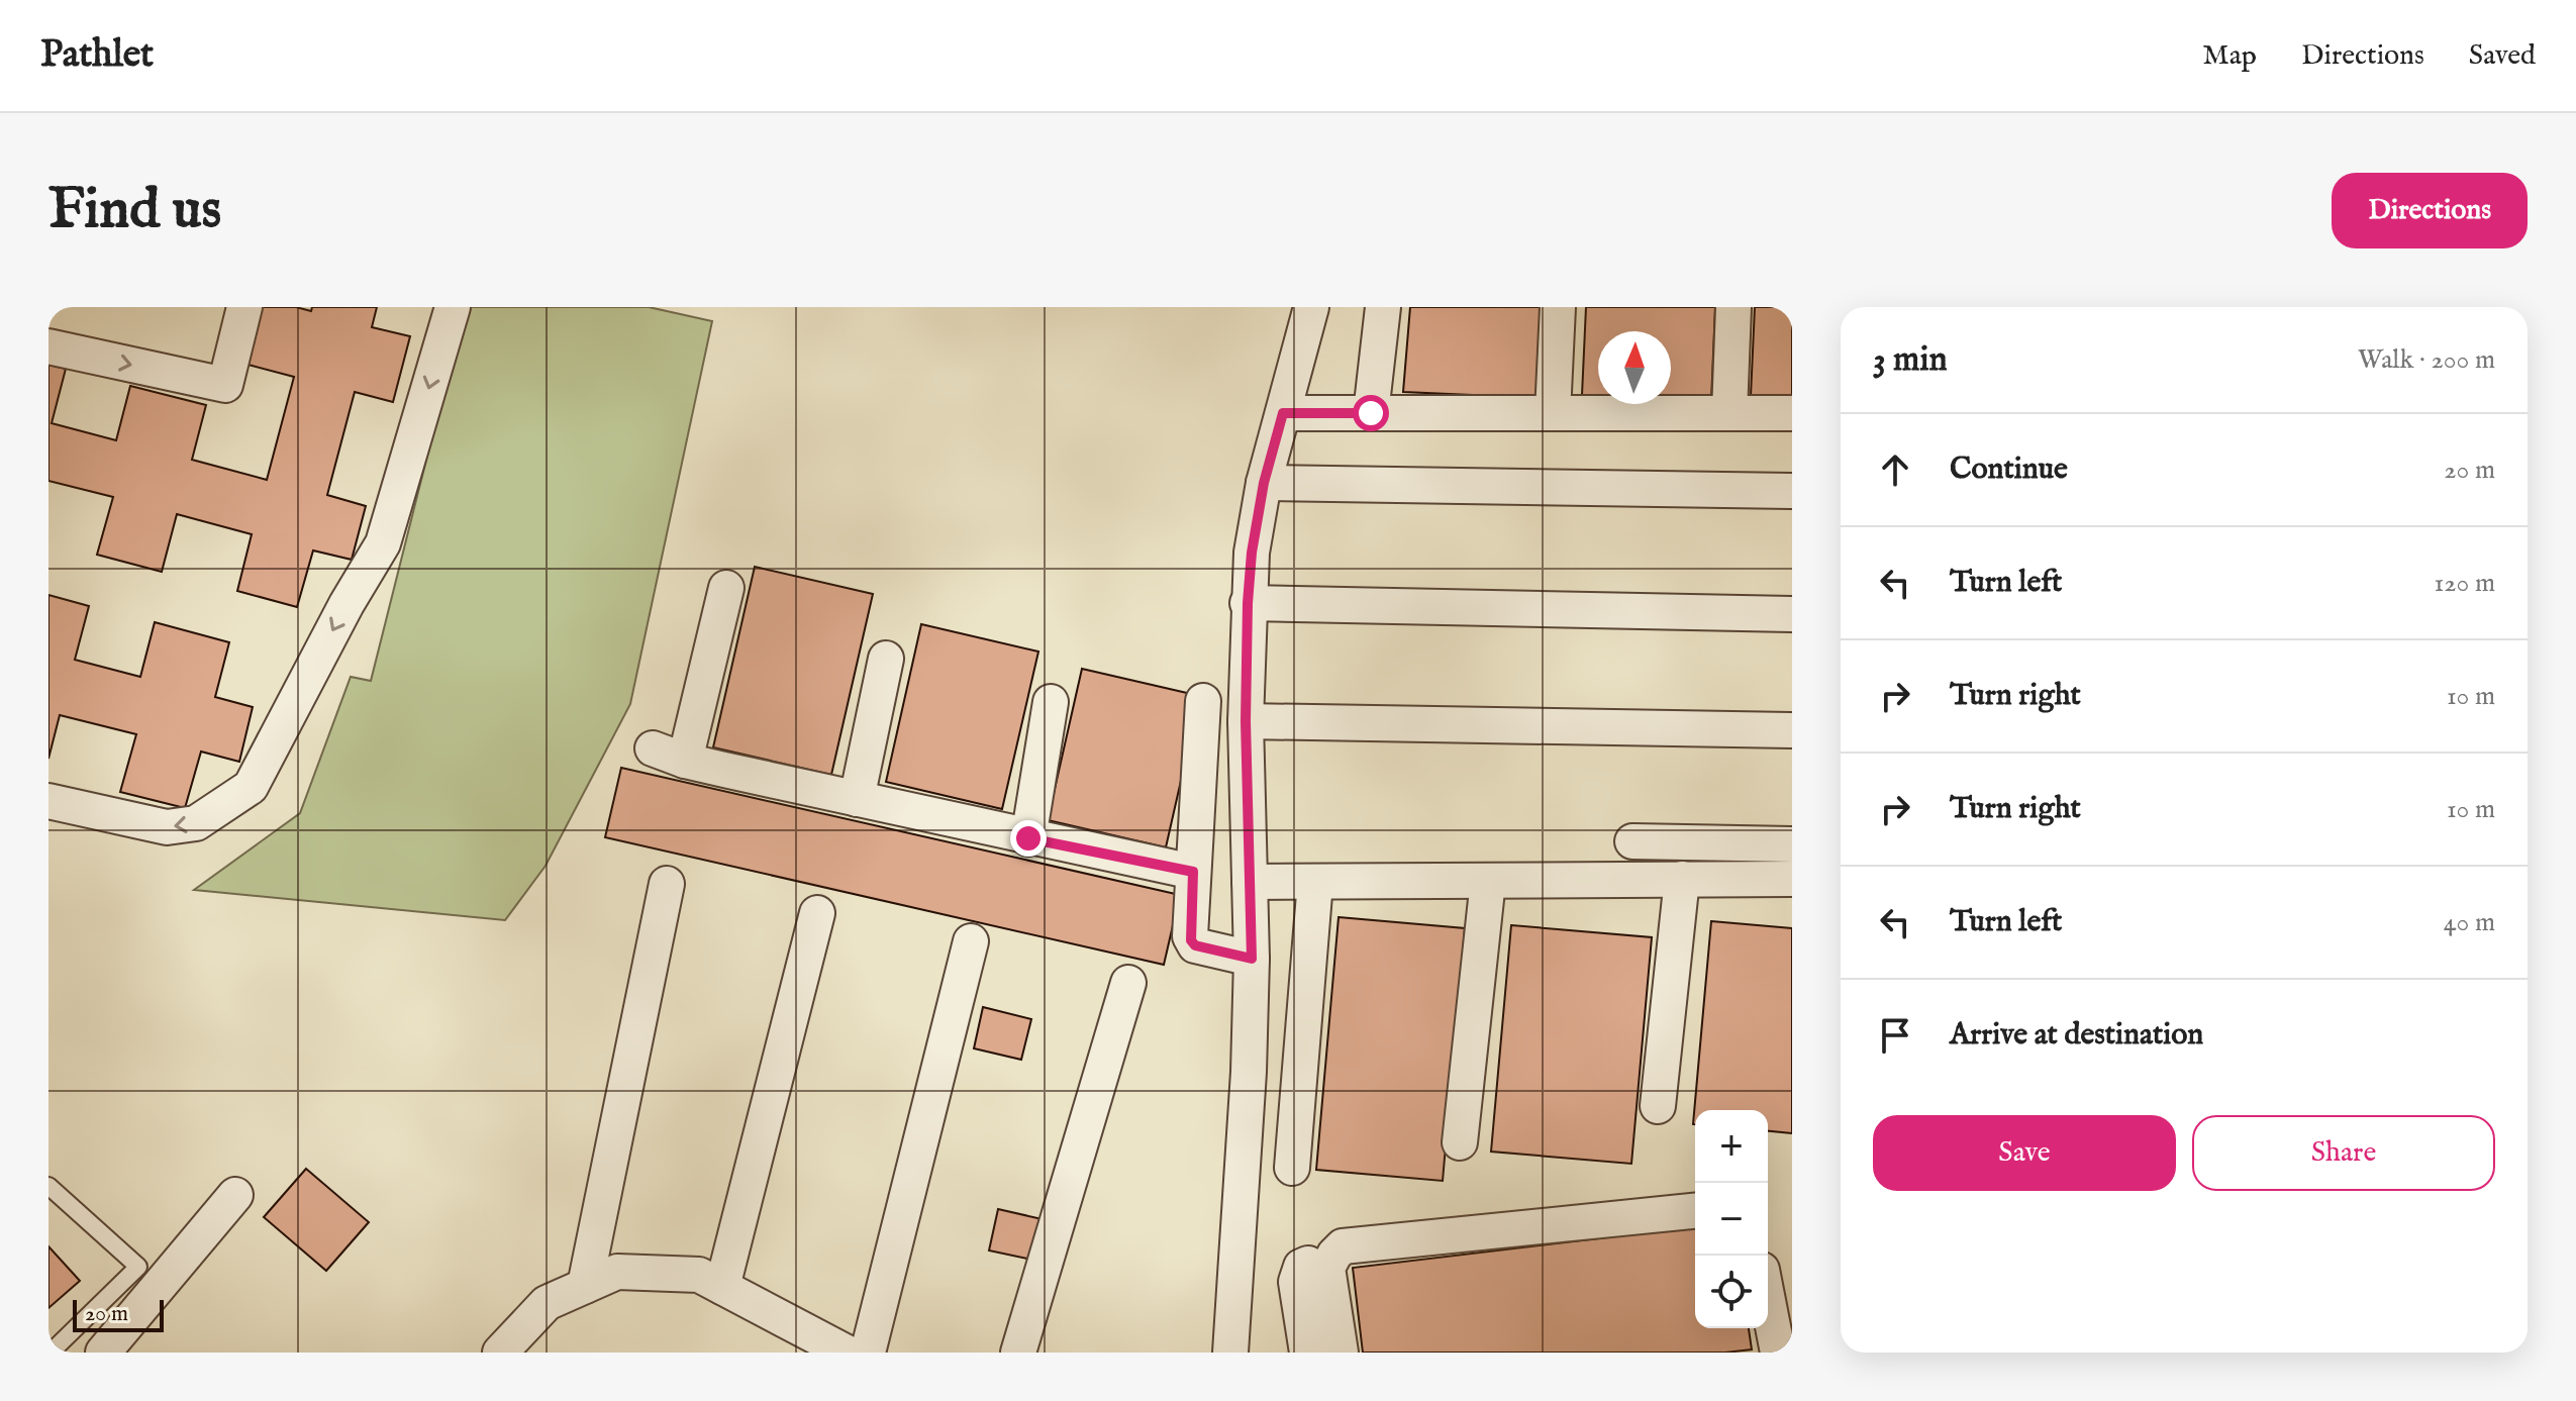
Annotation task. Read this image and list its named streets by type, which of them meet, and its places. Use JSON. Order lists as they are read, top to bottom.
{
  "scale_bar": "20 m",
  "north": "top",
  "page": {
    "header": "Pathlet",
    "nav": ["Map", "Directions", "Saved"],
    "buttons": [
      "Directions",
      ["Save", "Share"]
    ],
    "title": "Find us",
    "heading": ["3 min", "Walk · 200 m"],
    "list": [
      ["Continue", "20 m"],
      ["Turn left", "120 m"],
      ["Turn right", "10 m"],
      ["Turn right", "10 m"],
      ["Turn left", "40 m"],
      "Arrive at destination"
    ],
    "map_buttons": ["+", "−"],
    "scale": "20 m"
  }
}
